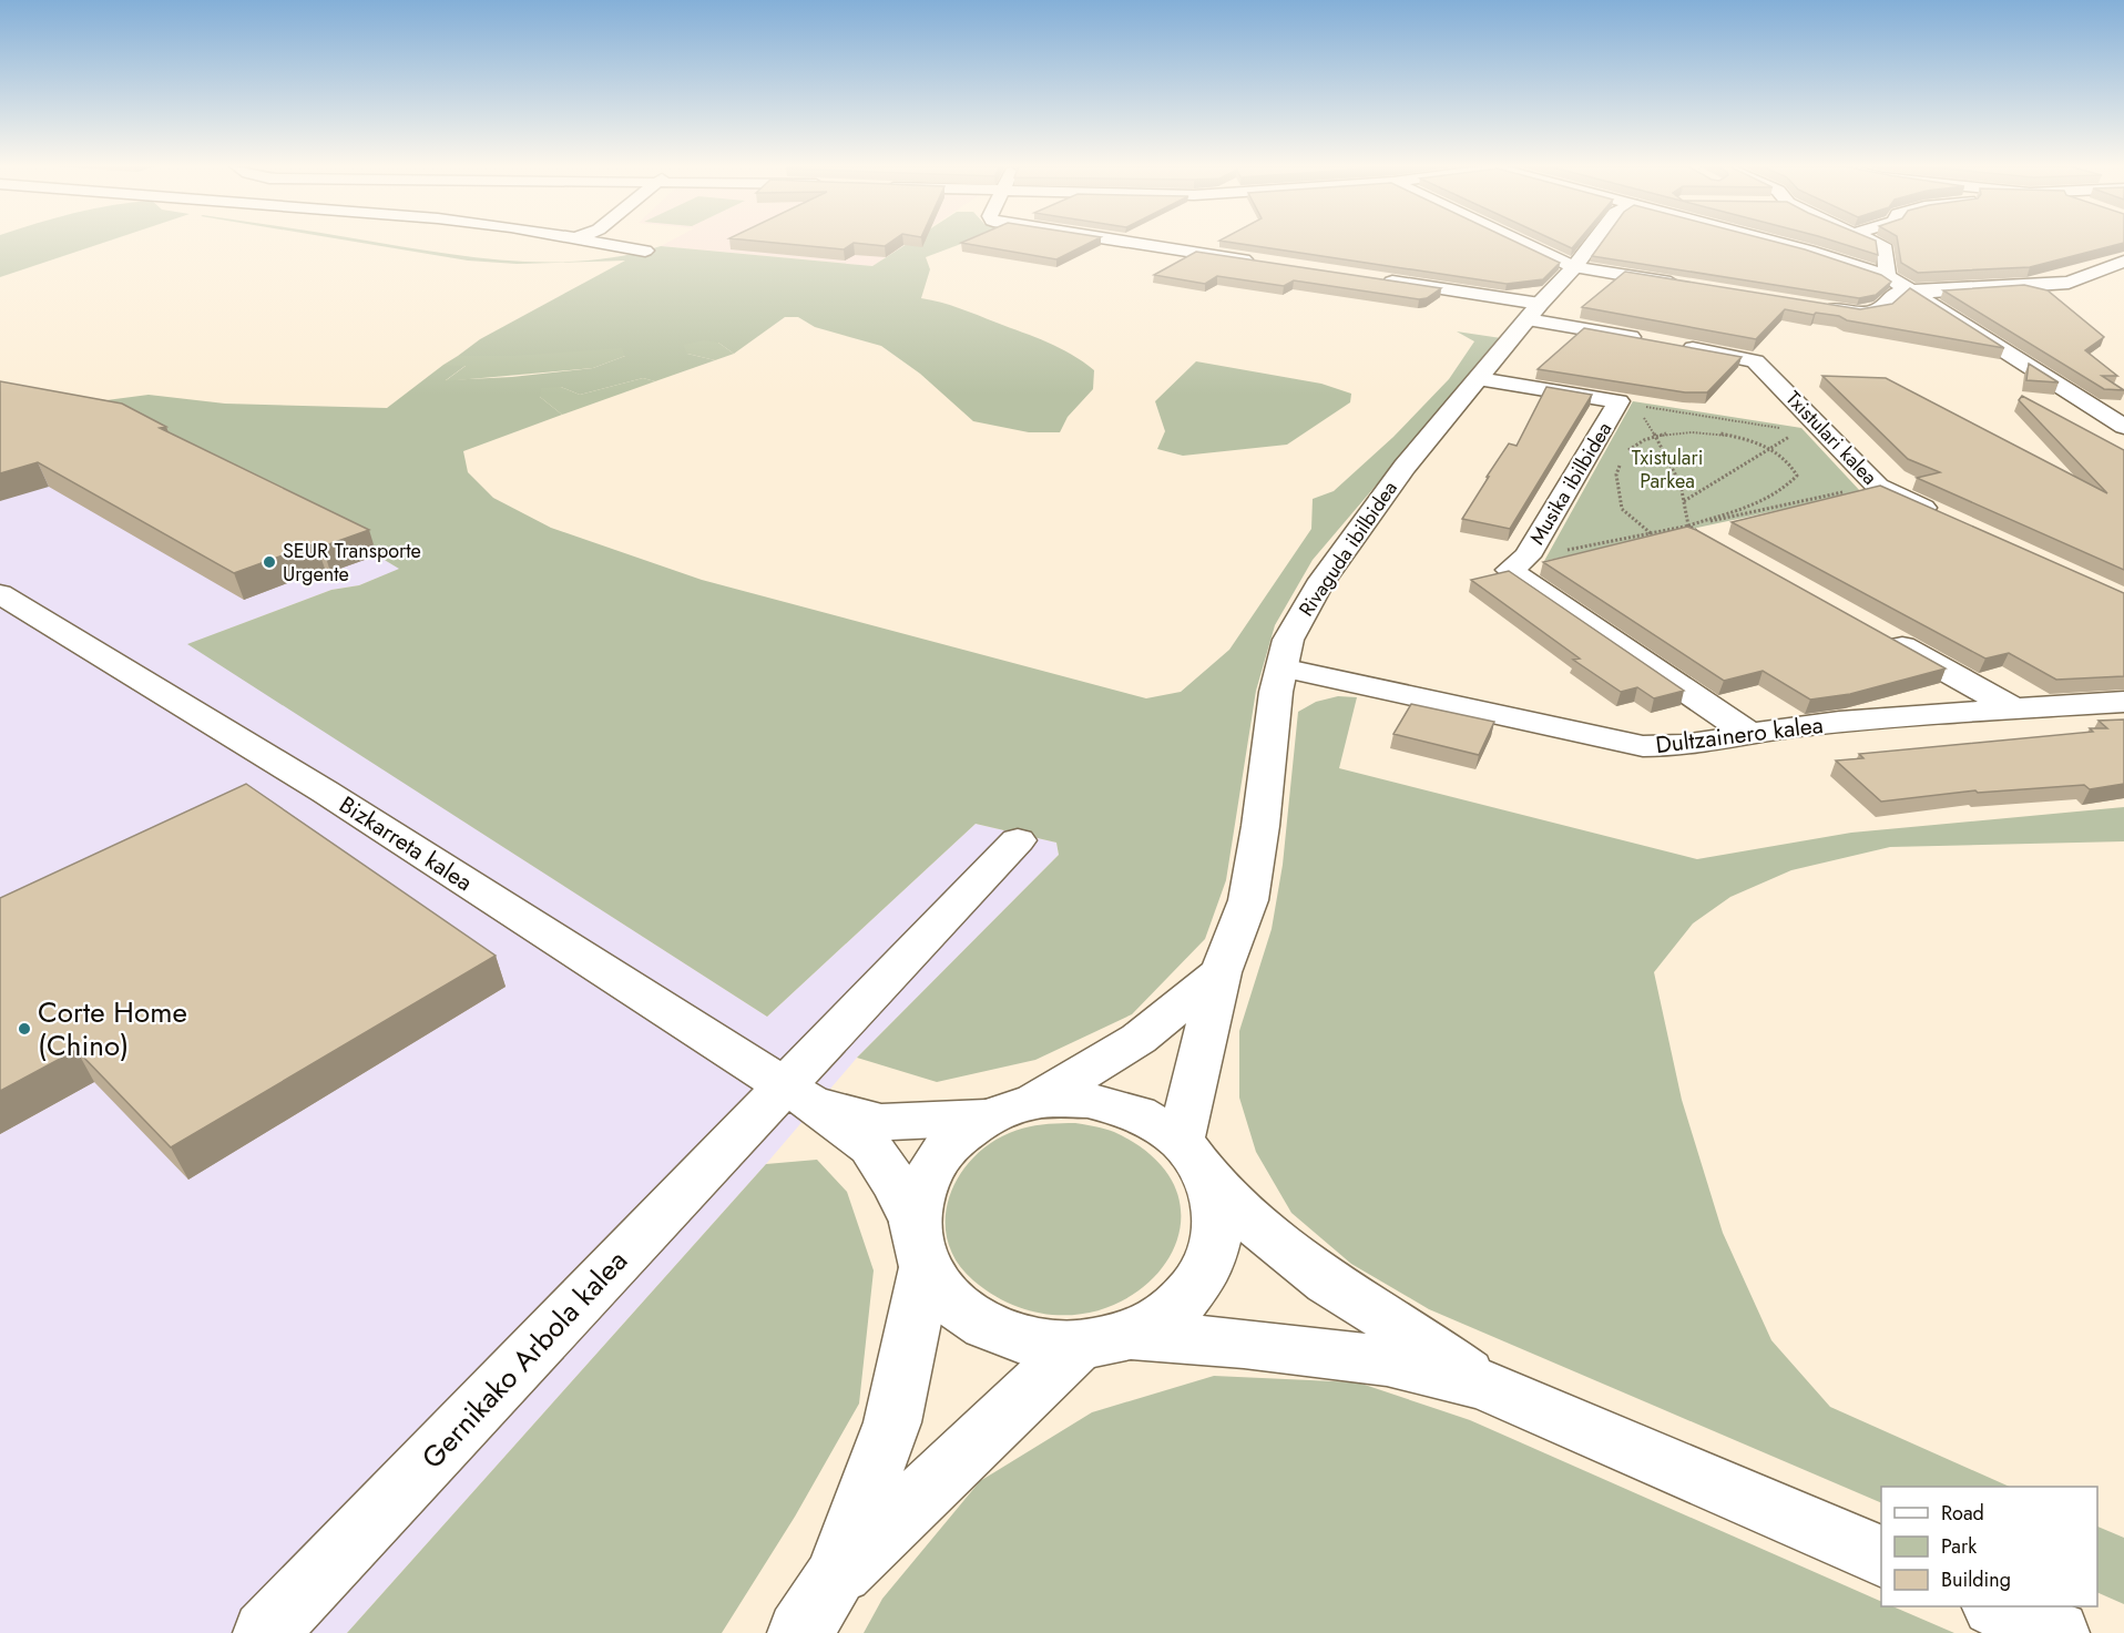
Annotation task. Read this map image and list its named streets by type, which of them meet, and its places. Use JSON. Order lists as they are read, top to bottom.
{
  "streets": {
    "main road": [
      "Txistulari kalea",
      "Musika ibilbidea",
      "Rivaguda ibilbidea",
      "Dultzainero kalea",
      "Bizkarreta kalea",
      "Gernikako Arbola kalea"
    ]
  },
  "crossings": [
    ["Txistulari kalea", "Rivaguda ibilbidea"],
    ["Musika ibilbidea", "Rivaguda ibilbidea"],
    ["Musika ibilbidea", "Dultzainero kalea"],
    ["Rivaguda ibilbidea", "Dultzainero kalea"],
    ["Bizkarreta kalea", "Gernikako Arbola kalea"]
  ],
  "parks": ["Txistulari Parkea"],
  "places": ["SEUR Transporte Urgente", "Corte Home (Chino)"],
  "legend": ["Road", "Park", "Building"]
}
